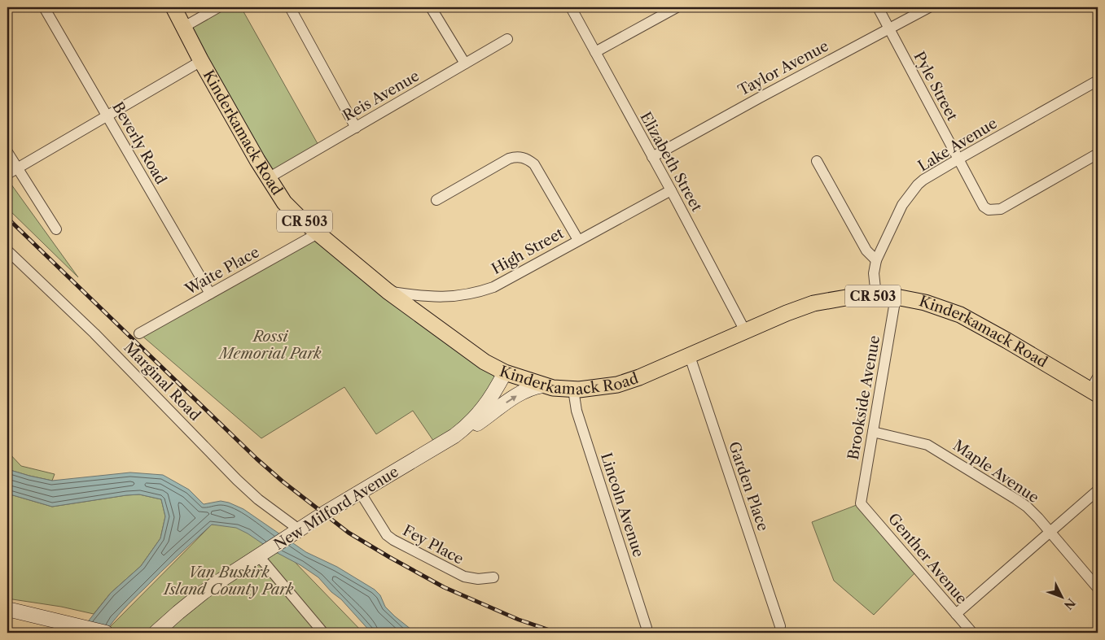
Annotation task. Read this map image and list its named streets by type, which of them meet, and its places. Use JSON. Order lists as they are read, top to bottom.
{
  "streets": {
    "main road": ["Kinderkamack Road", "CR 503", "New Milford Avenue"],
    "street": [
      "Taylor Avenue",
      "Pyle Street",
      "Reis Avenue",
      "Beverly Road",
      "Lake Avenue",
      "Elizabeth Street",
      "High Street",
      "Waite Place",
      "Marginal Road",
      "Brookside Avenue",
      "Maple Avenue",
      "Garden Place",
      "Lincoln Avenue",
      "Fey Place",
      "Genther Avenue"
    ]
  },
  "crossings": [
    ["Taylor Avenue", "Pyle Street"],
    ["Taylor Avenue", "Elizabeth Street"],
    ["Pyle Street", "Lake Avenue"],
    ["Reis Avenue", "Kinderkamack Road"],
    ["Kinderkamack Road", "Lake Avenue"],
    ["Kinderkamack Road", "Elizabeth Street"],
    ["Kinderkamack Road", "High Street"],
    ["Kinderkamack Road", "Waite Place"],
    ["Kinderkamack Road", "Brookside Avenue"],
    ["Kinderkamack Road", "Garden Place"],
    ["Kinderkamack Road", "Lincoln Avenue"],
    ["Kinderkamack Road", "New Milford Avenue"],
    ["Beverly Road", "Waite Place"],
    ["Elizabeth Street", "High Street"],
    ["Marginal Road", "New Milford Avenue"],
    ["Brookside Avenue", "Maple Avenue"],
    ["Brookside Avenue", "Genther Avenue"],
    ["New Milford Avenue", "Fey Place"]
  ],
  "parks": ["Rossi Memorial Park", "Van Buskirk Island County Park"],
  "north": "bottom right"
}
